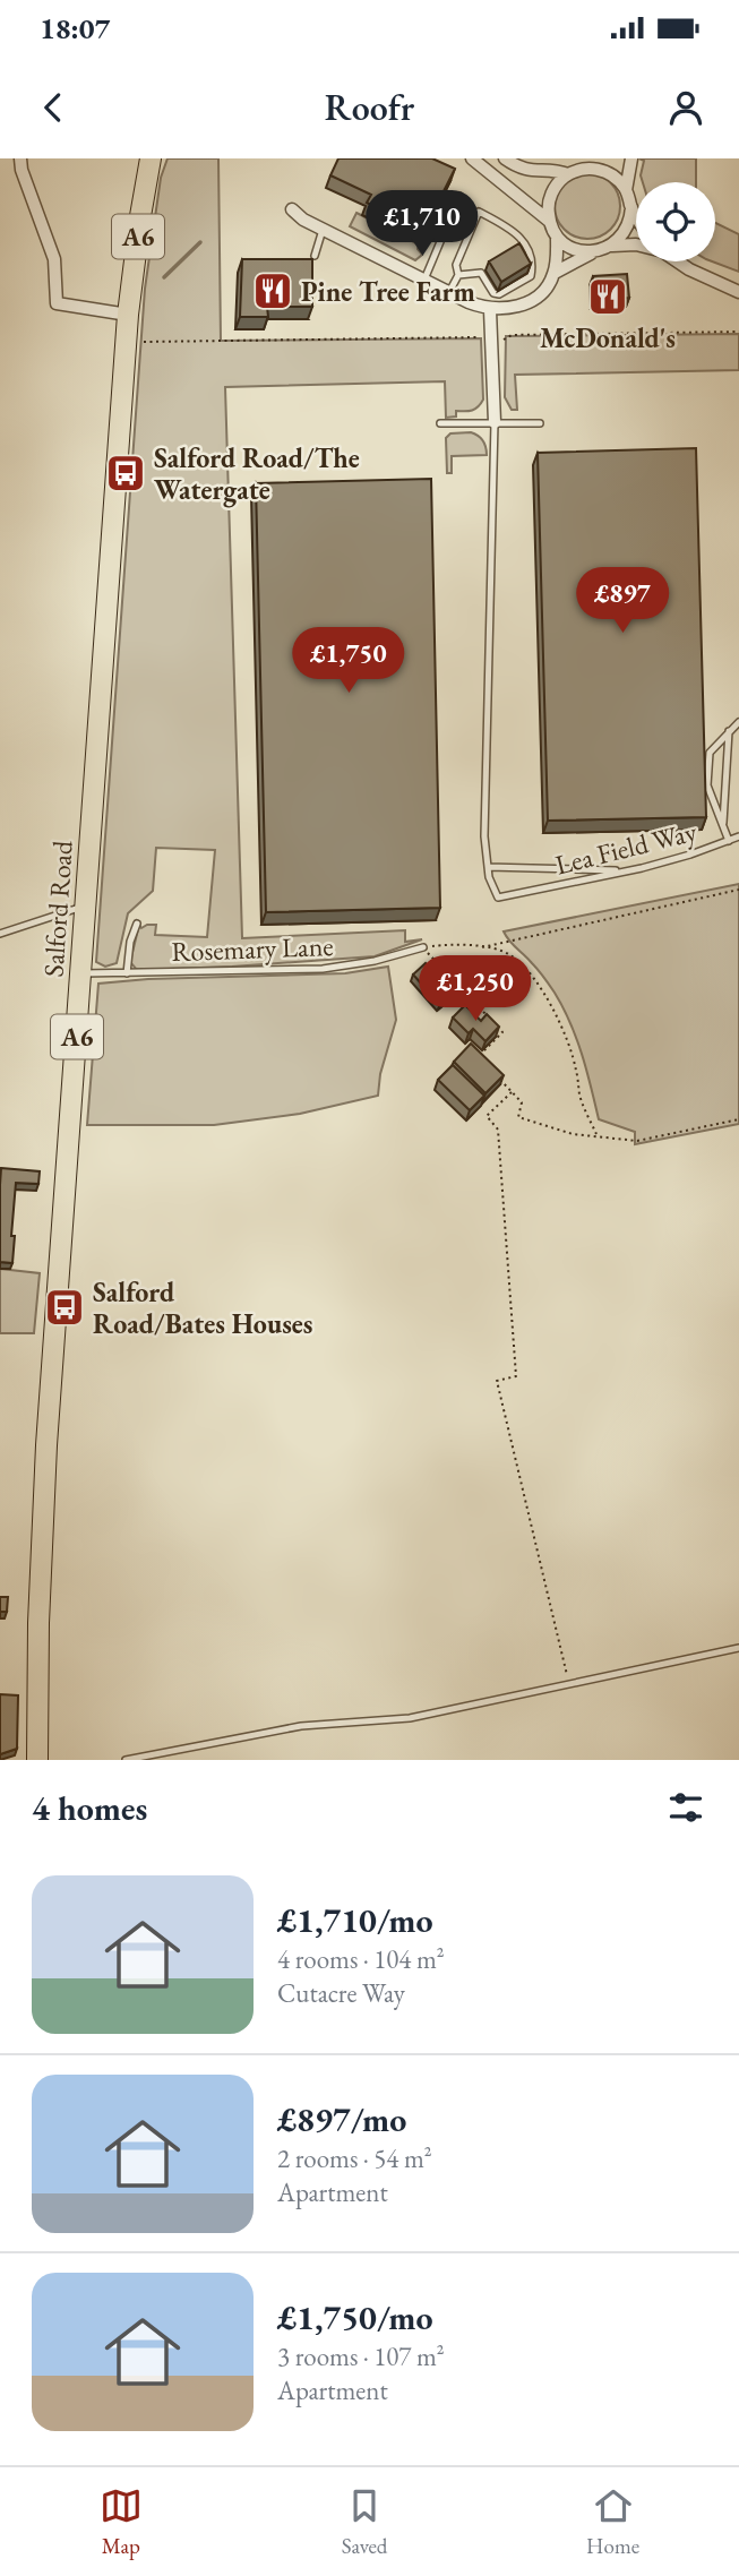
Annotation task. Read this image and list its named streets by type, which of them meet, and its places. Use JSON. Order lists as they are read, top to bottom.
{
  "streets": {
    "main road": ["A6", "Salford Road"],
    "lane": ["Lea Field Way", "Rosemary Lane"]
  },
  "crossings": [
    ["Salford Road", "Rosemary Lane"]
  ],
  "places": {
    "restaurant": ["Pine Tree Farm", "McDonald's"],
    "bus stop": ["Salford Road/The Watergate", "Salford Road/Bates Houses"]
  },
  "page": {
    "status": "18:07",
    "header": "Roofr",
    "price": [
      "£1,710",
      "£897",
      "£1,750",
      "£1,250"
    ],
    "heading": "4 homes",
    "list": [
      {
        "name": "£1,710/mo",
        "note": "4 rooms · 104 m² · Cutacre Way"
      },
      {
        "name": "£897/mo",
        "note": "2 rooms · 54 m² · Apartment"
      },
      {
        "name": "£1,750/mo",
        "note": "3 rooms · 107 m² · Apartment"
      }
    ],
    "tabs": ["Map", "Saved", "Home"]
  }
}
